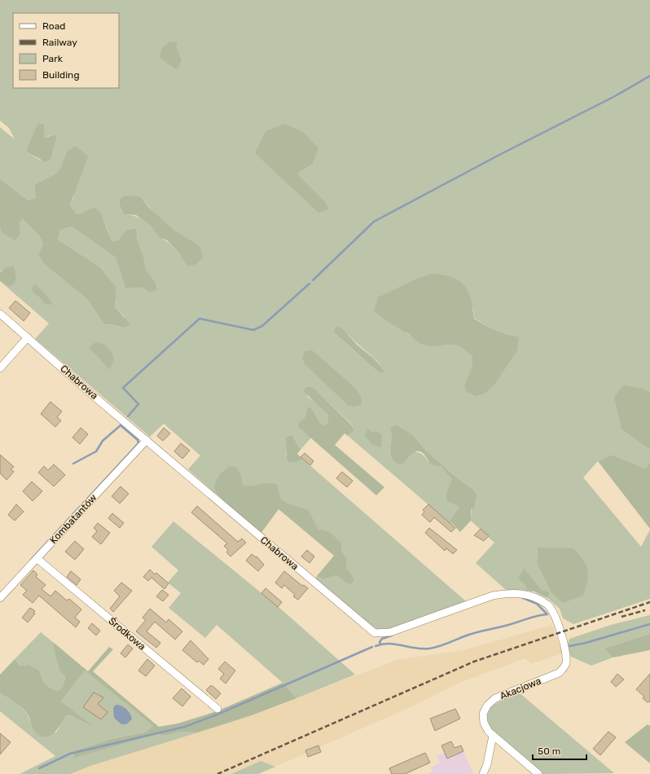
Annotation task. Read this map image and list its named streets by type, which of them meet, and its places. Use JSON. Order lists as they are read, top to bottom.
{
  "streets": {
    "street": [
      "Chabrowa",
      "Kombatantów",
      "Środkowa",
      "Akacjowa"
    ]
  },
  "crossings": [
    ["Chabrowa", "Kombatantów"],
    ["Chabrowa", "Akacjowa"],
    ["Kombatantów", "Środkowa"]
  ],
  "legend": [
    "Road",
    "Railway",
    "Park",
    "Building"
  ],
  "scale_bar": "50 m"
}
